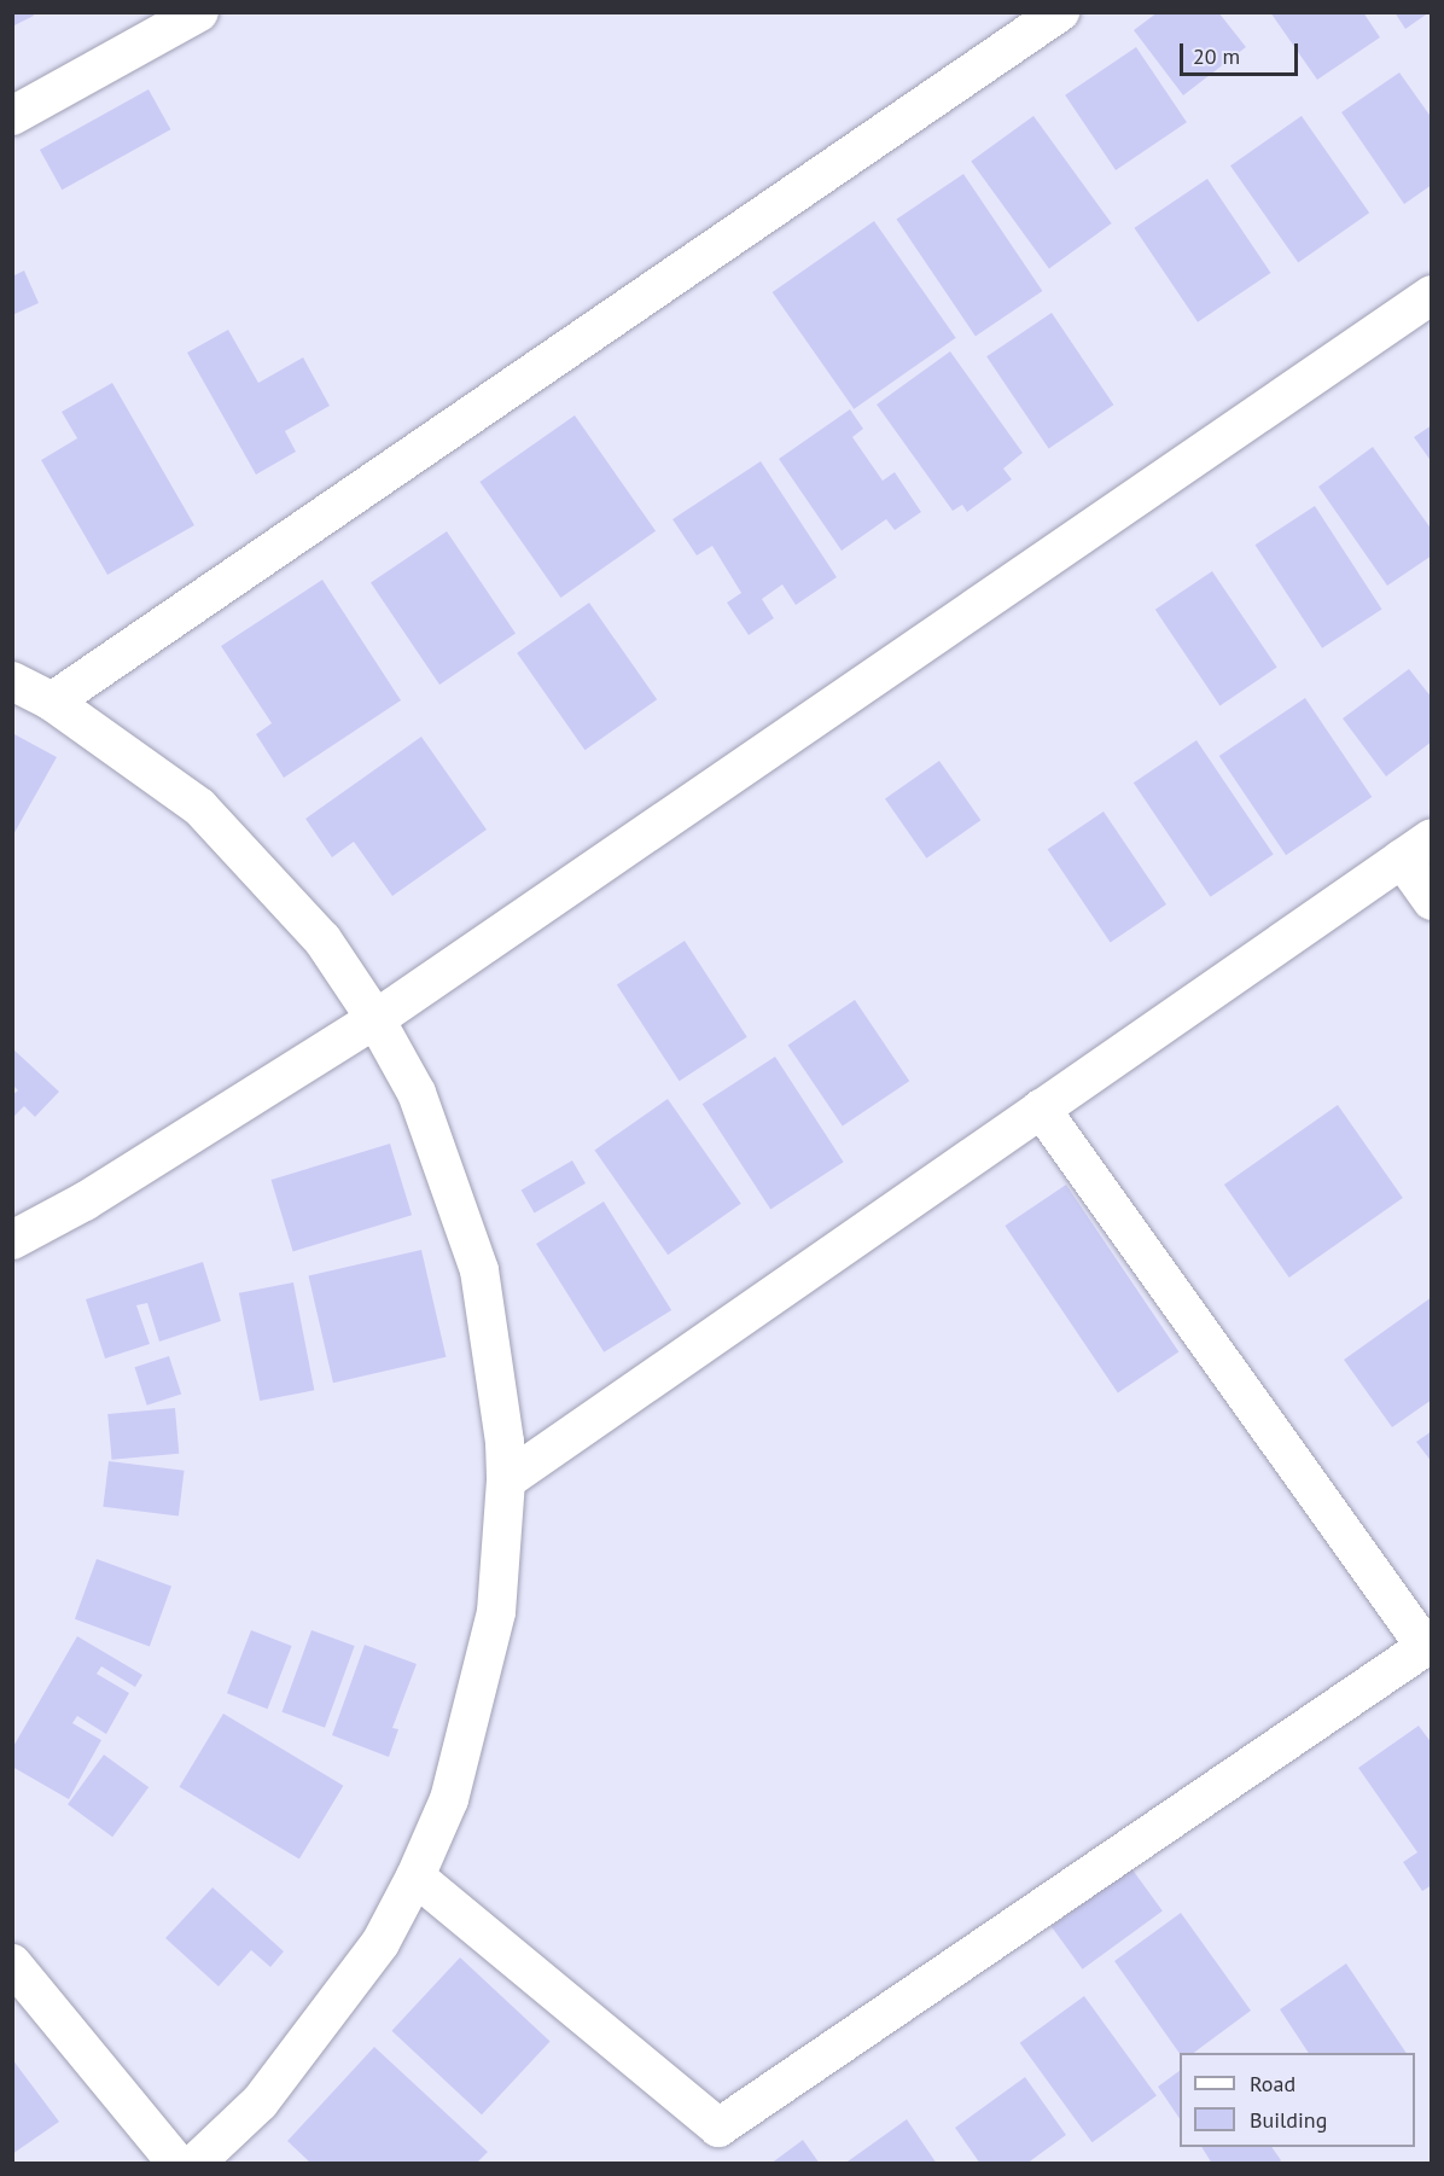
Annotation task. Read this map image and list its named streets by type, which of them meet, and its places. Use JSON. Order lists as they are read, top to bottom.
{
  "legend": ["Road", "Building"],
  "scale_bar": "20 m"
}
